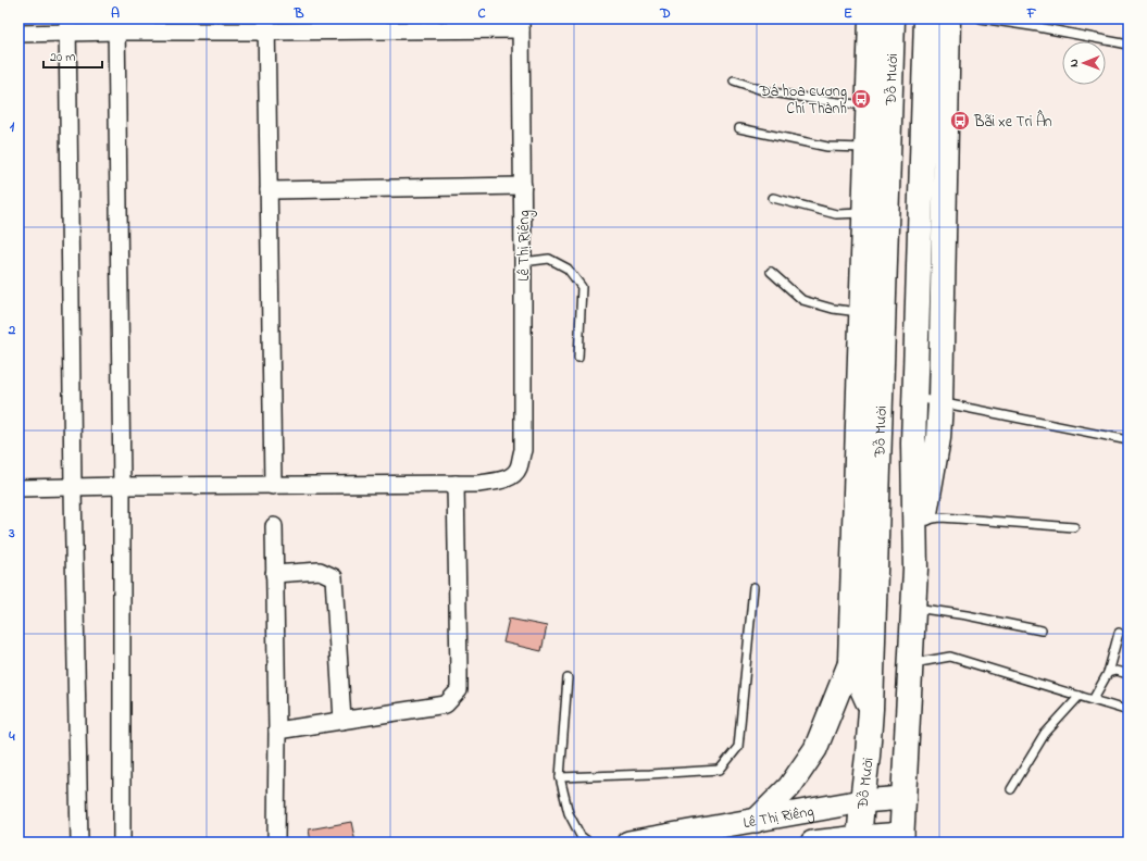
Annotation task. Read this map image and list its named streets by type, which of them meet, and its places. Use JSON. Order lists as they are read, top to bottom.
{
  "streets": {
    "highway": ["Đỗ Mười"],
    "street": ["Lê Thị Riêng"]
  },
  "crossings": [
    ["Đỗ Mười", "Lê Thị Riêng"]
  ],
  "places": {
    "bus stop": ["Đá hoa cương Chí Thành", "Bãi xe Tri Ân"]
  },
  "scale_bar": "20 m",
  "north": "left",
  "grid": {
    "columns": [
      "A",
      "B",
      "C",
      "D",
      "E",
      "F"
    ],
    "rows": [
      "1",
      "2",
      "3",
      "4"
    ]
  }
}
